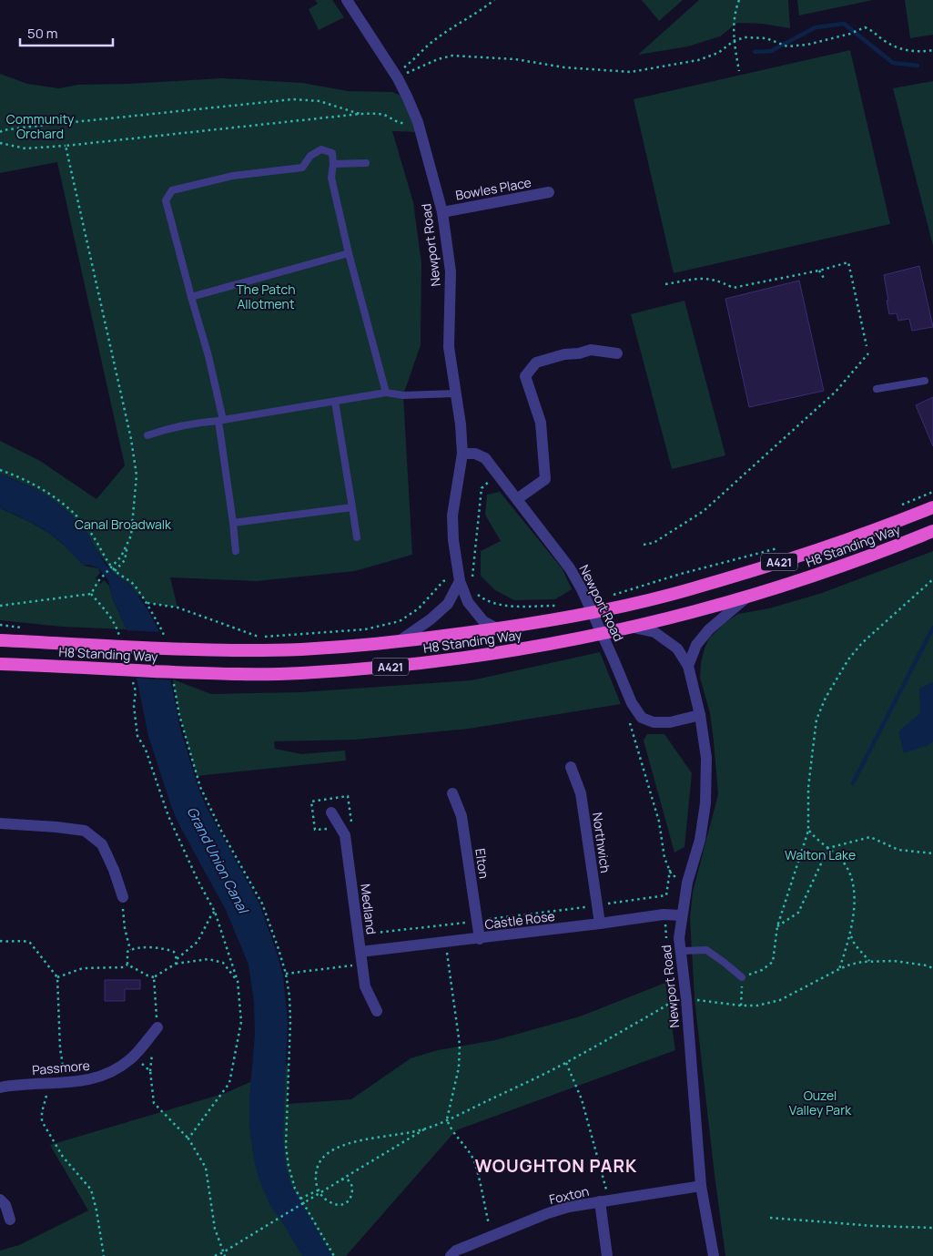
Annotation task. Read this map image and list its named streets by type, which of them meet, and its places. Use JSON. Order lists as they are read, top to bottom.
{
  "streets": {
    "highway": ["H8 Standing Way", "A421"],
    "street": [
      "Bowles Place",
      "Newport Road",
      "Northwich",
      "Elton",
      "Medland",
      "Castle Rose",
      "Passmore",
      "Foxton"
    ]
  },
  "crossings": [
    ["Bowles Place", "Newport Road"],
    ["Newport Road", "H8 Standing Way"],
    ["Newport Road", "Castle Rose"],
    ["Newport Road", "Foxton"],
    ["Northwich", "Castle Rose"],
    ["Elton", "Castle Rose"],
    ["Medland", "Castle Rose"]
  ],
  "districts": ["WOUGHTON PARK"],
  "water": ["Grand Union Canal"],
  "parks": [
    "Community Orchard",
    "The Patch Allotment",
    "Canal Broadwalk",
    "Walton Lake",
    "Ouzel Valley Park"
  ],
  "scale_bar": "50 m"
}
